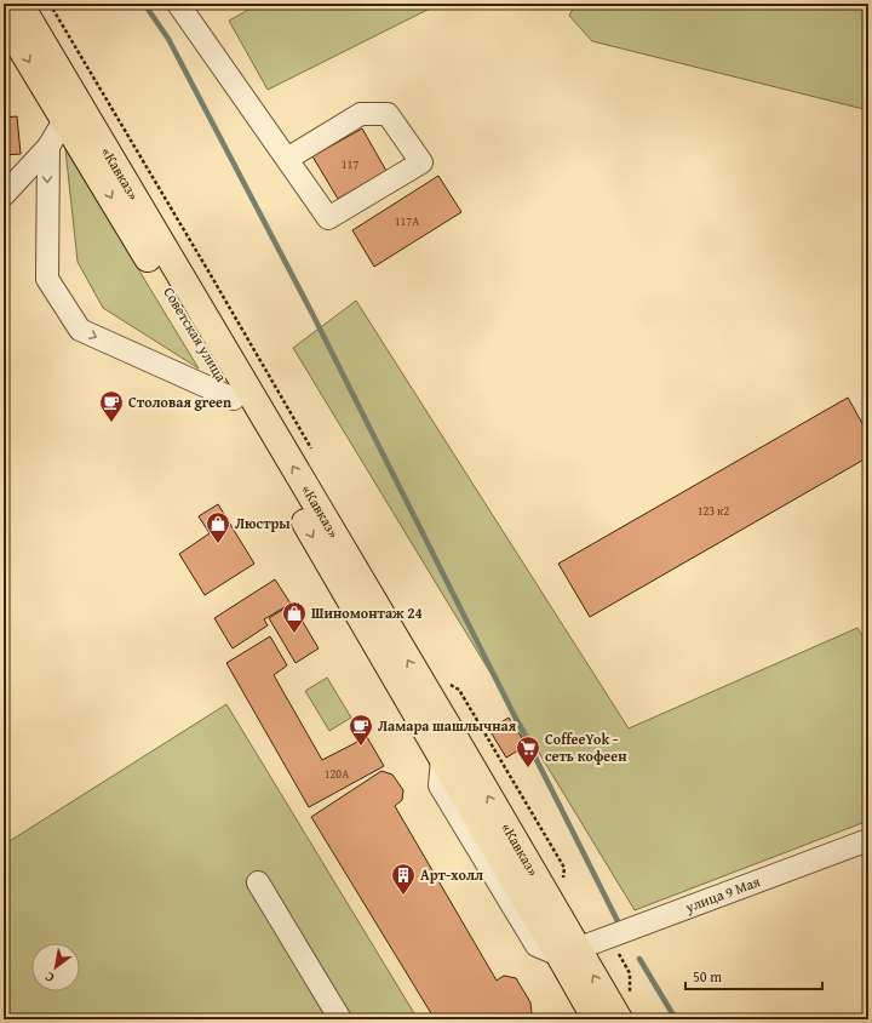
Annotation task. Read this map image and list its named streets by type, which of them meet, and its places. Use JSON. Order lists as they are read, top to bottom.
{
  "streets": {
    "highway": ["«Кавказ»", "Советская улица"],
    "street": ["улица 9 Мая"]
  },
  "crossings": [
    ["«Кавказ»", "Советская улица"],
    ["«Кавказ»", "улица 9 Мая"]
  ],
  "one_way": ["Советская улица"],
  "places": {
    "cafe": ["Столовая green", "Ламара шашлычная"],
    "shop": ["Люстры", "Шиномонтаж 24"],
    "supermarket": ["CoffeeYok - сеть кофеен"],
    "building": ["Арт-холл"]
  },
  "house_numbers": [
    "117",
    "117А",
    "123 к2",
    "120А"
  ],
  "scale_bar": "50 m",
  "north": "bottom left"
}
